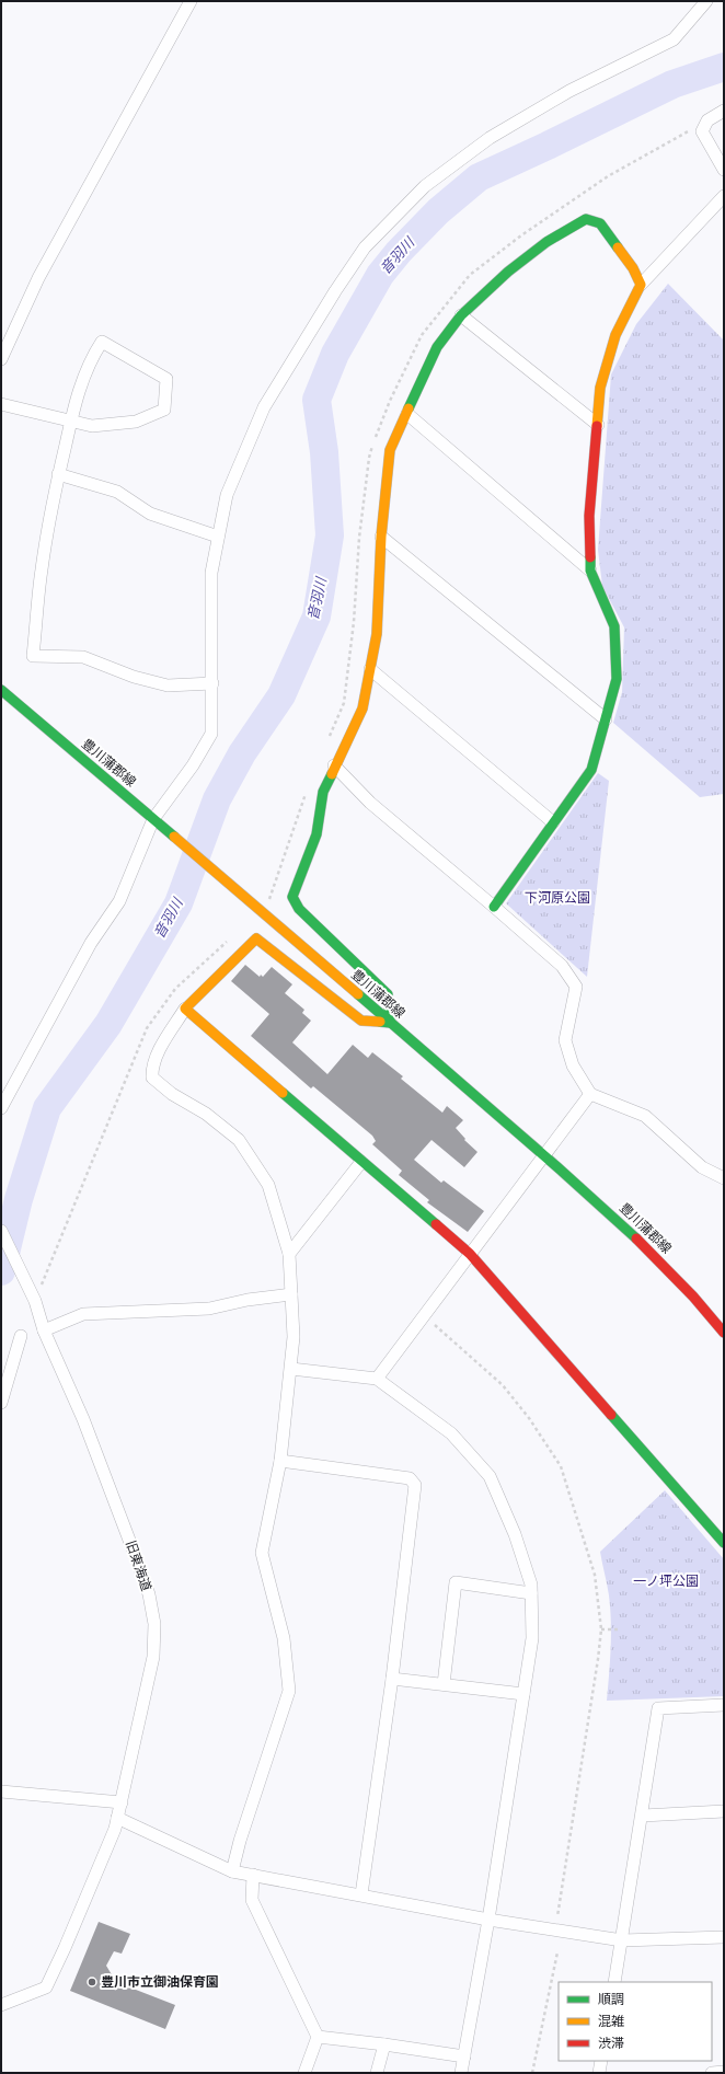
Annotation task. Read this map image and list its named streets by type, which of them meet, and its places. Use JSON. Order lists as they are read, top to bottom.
{
  "streets": {
    "street": ["豊川蒲郡線", "旧東海道"]
  },
  "water": ["音羽川"],
  "parks": ["下河原公園", "一ノ坪公園"],
  "places": ["豊川市立御油保育園"],
  "legend": ["順調", "混雑", "渋滞"]
}
